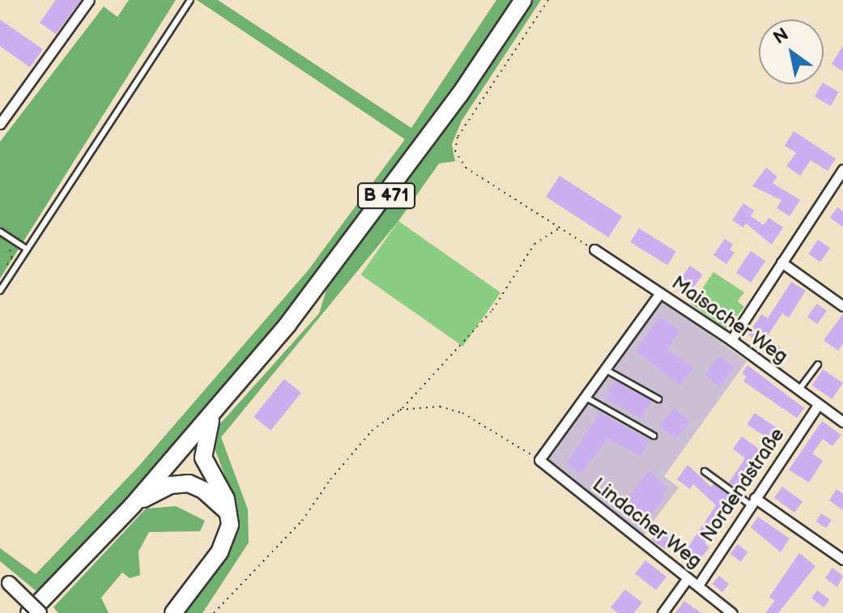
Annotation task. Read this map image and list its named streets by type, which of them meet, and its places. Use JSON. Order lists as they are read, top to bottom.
{
  "streets": {
    "highway": ["B 471"],
    "street": ["Maisacher Weg", "Nordendstraße", "Lindacher Weg"]
  },
  "crossings": [
    ["Maisacher Weg", "Nordendstraße"],
    ["Nordendstraße", "Lindacher Weg"]
  ],
  "north": "top left"
}
